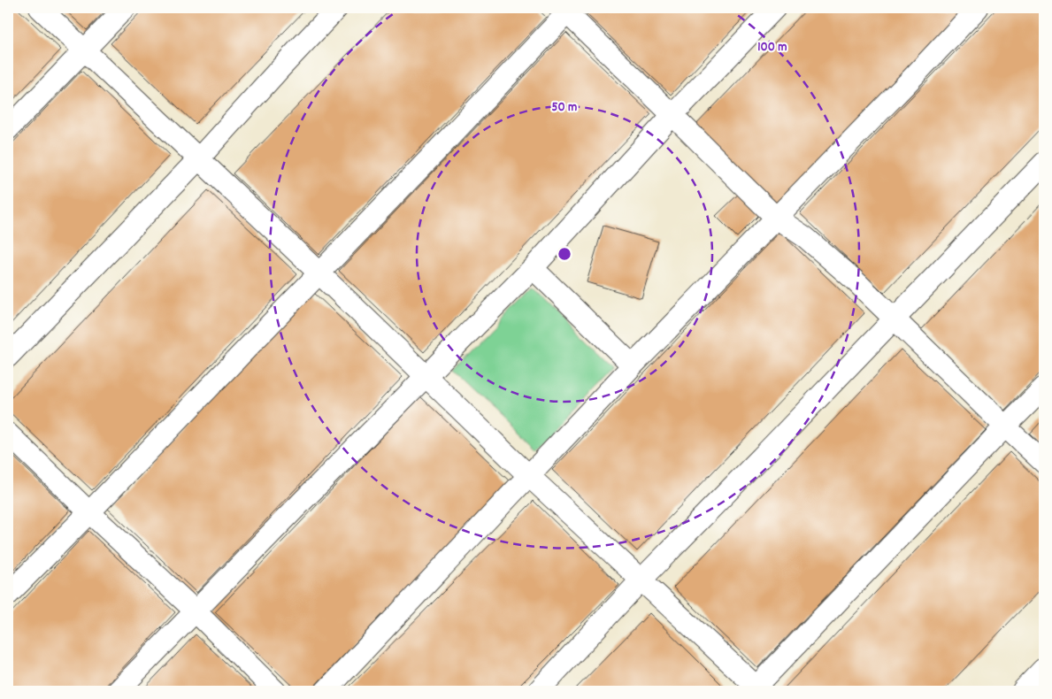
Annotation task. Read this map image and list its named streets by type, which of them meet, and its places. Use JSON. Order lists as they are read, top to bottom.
{
  "rings": ["100 m", "50 m"]
}
